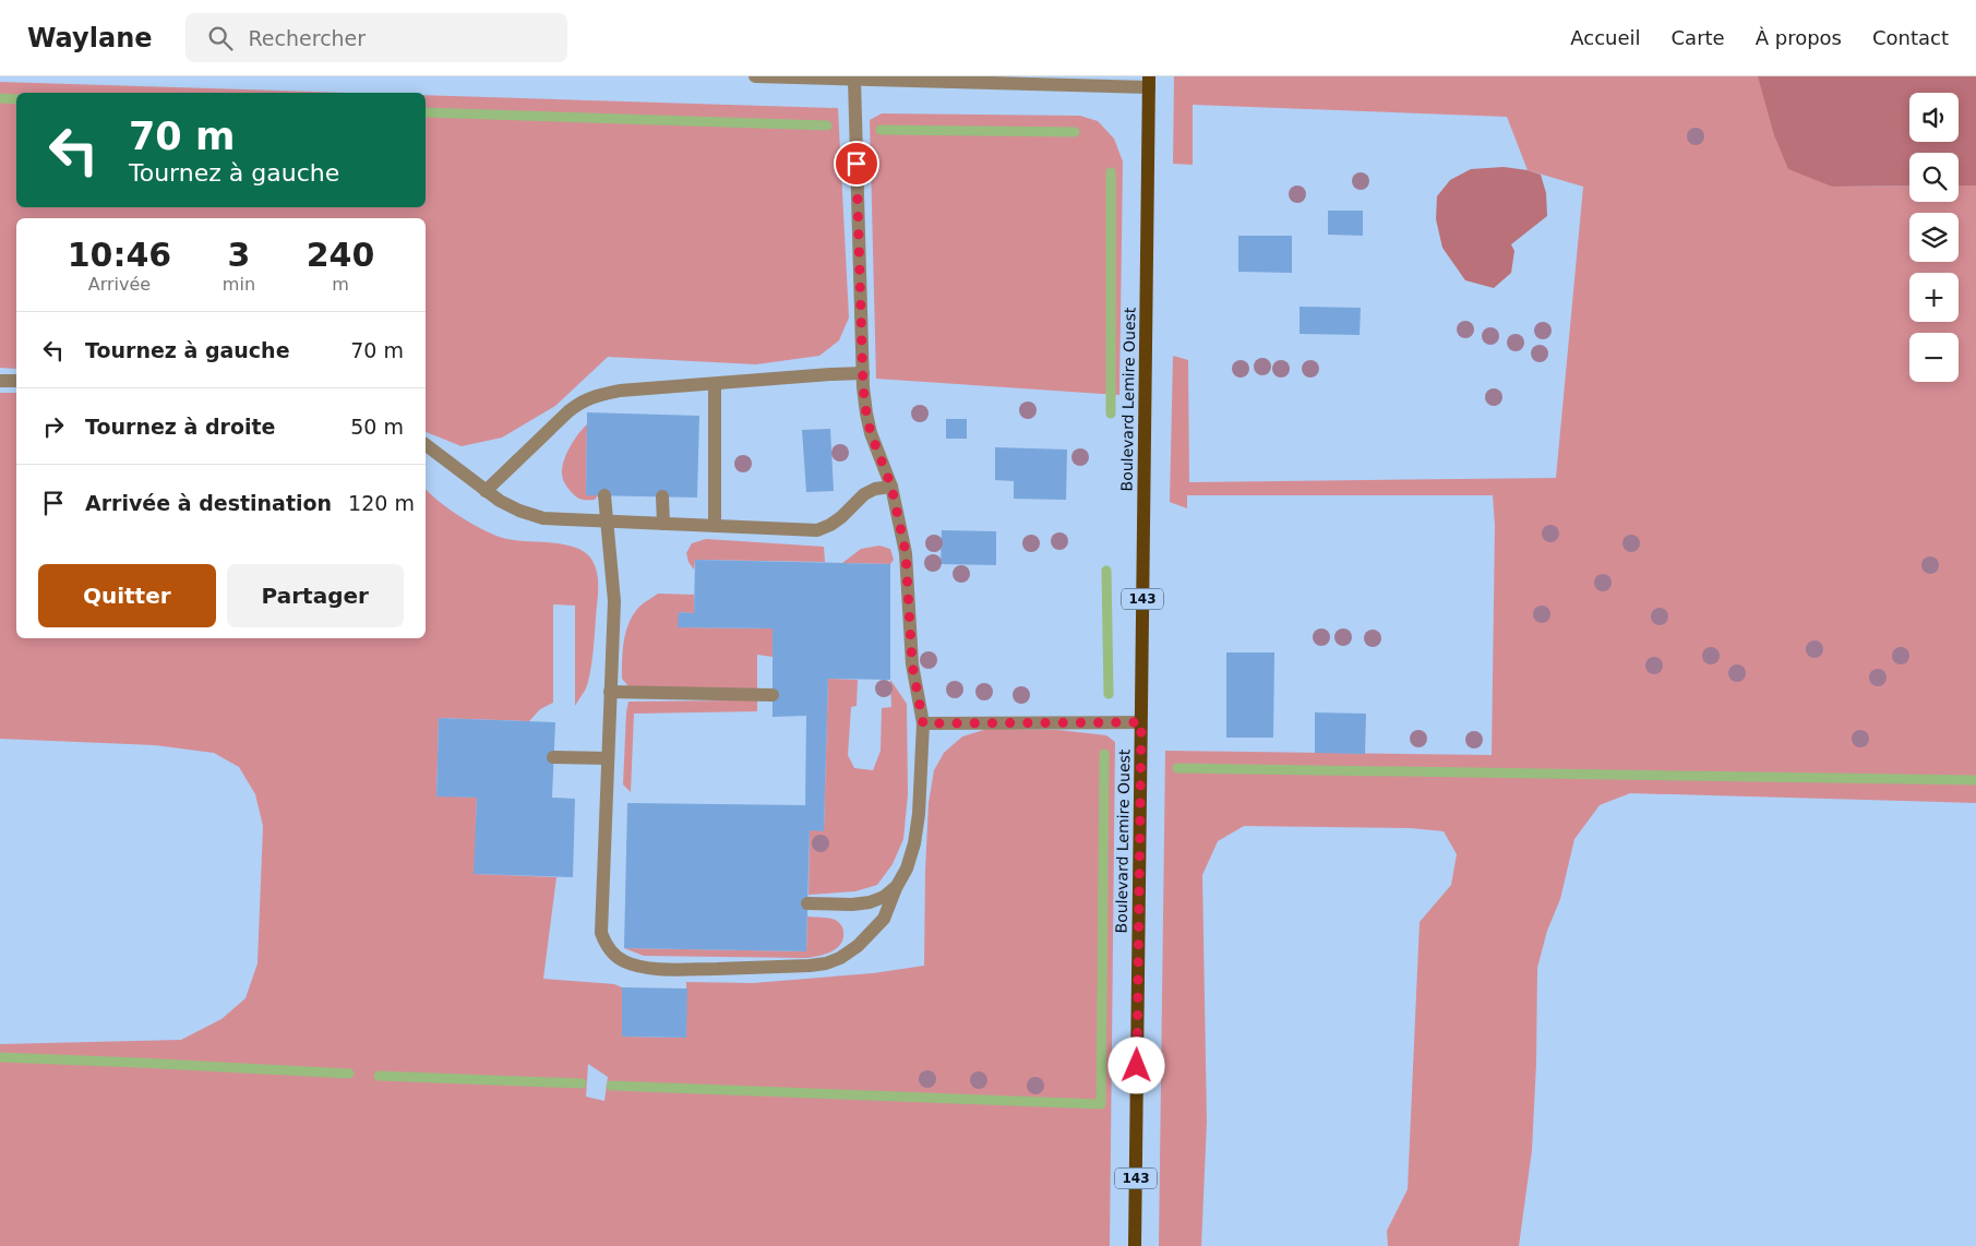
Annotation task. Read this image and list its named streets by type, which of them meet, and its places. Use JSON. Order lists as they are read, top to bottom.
{
  "streets": {
    "main road": ["Boulevard Lemire Ouest", "143"]
  },
  "page": {
    "header": "Waylane",
    "search": "Rechercher",
    "nav": [
      "Accueil",
      "Carte",
      "À propos",
      "Contact"
    ],
    "map_buttons": ["+", "−"],
    "turn": ["70 m", "Tournez à gauche"],
    "eta": [
      "10:46",
      "Arrivée",
      "3",
      "min",
      "240",
      "m"
    ],
    "list": [
      {
        "name": "Tournez à gauche",
        "value": "70 m"
      },
      {
        "name": "Tournez à droite",
        "value": "50 m"
      },
      {
        "name": "Arrivée à destination",
        "value": "120 m"
      }
    ],
    "buttons": ["Quitter", "Partager"]
  }
}
